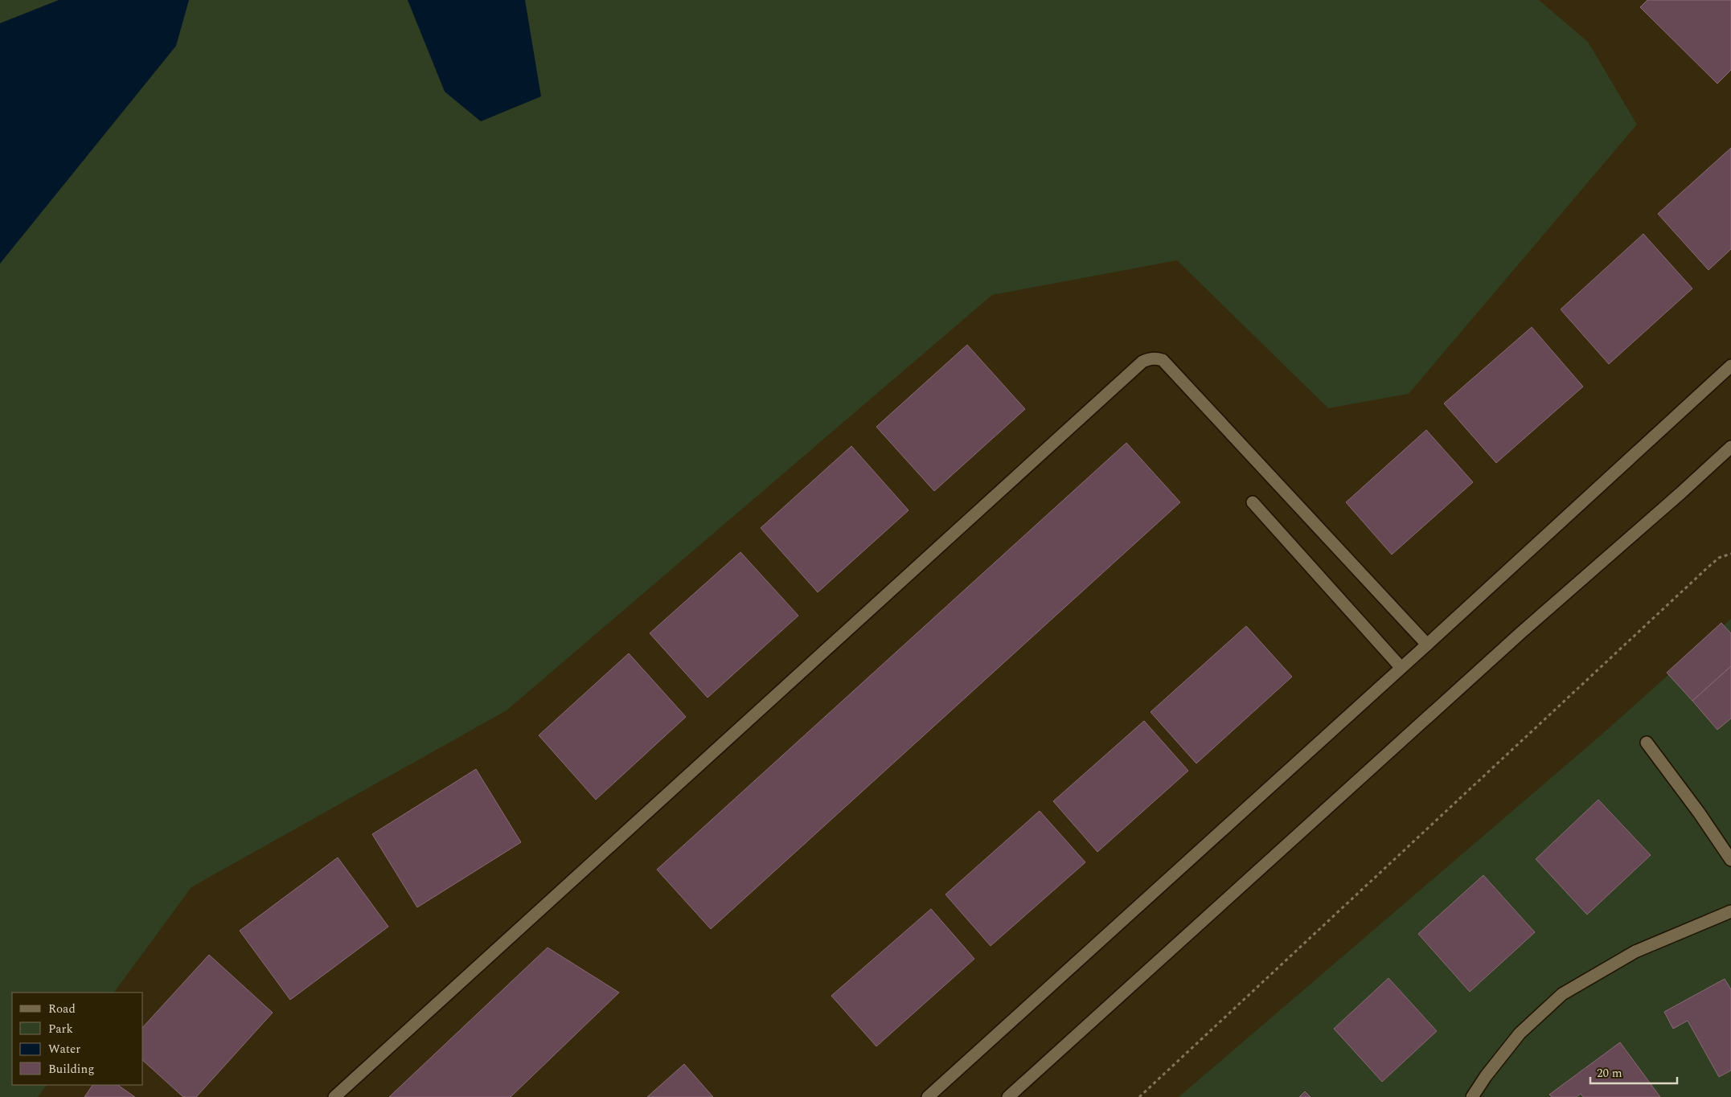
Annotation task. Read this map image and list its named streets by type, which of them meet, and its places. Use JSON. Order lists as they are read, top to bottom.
{
  "legend": [
    "Road",
    "Park",
    "Water",
    "Building"
  ],
  "scale_bar": "20 m"
}
